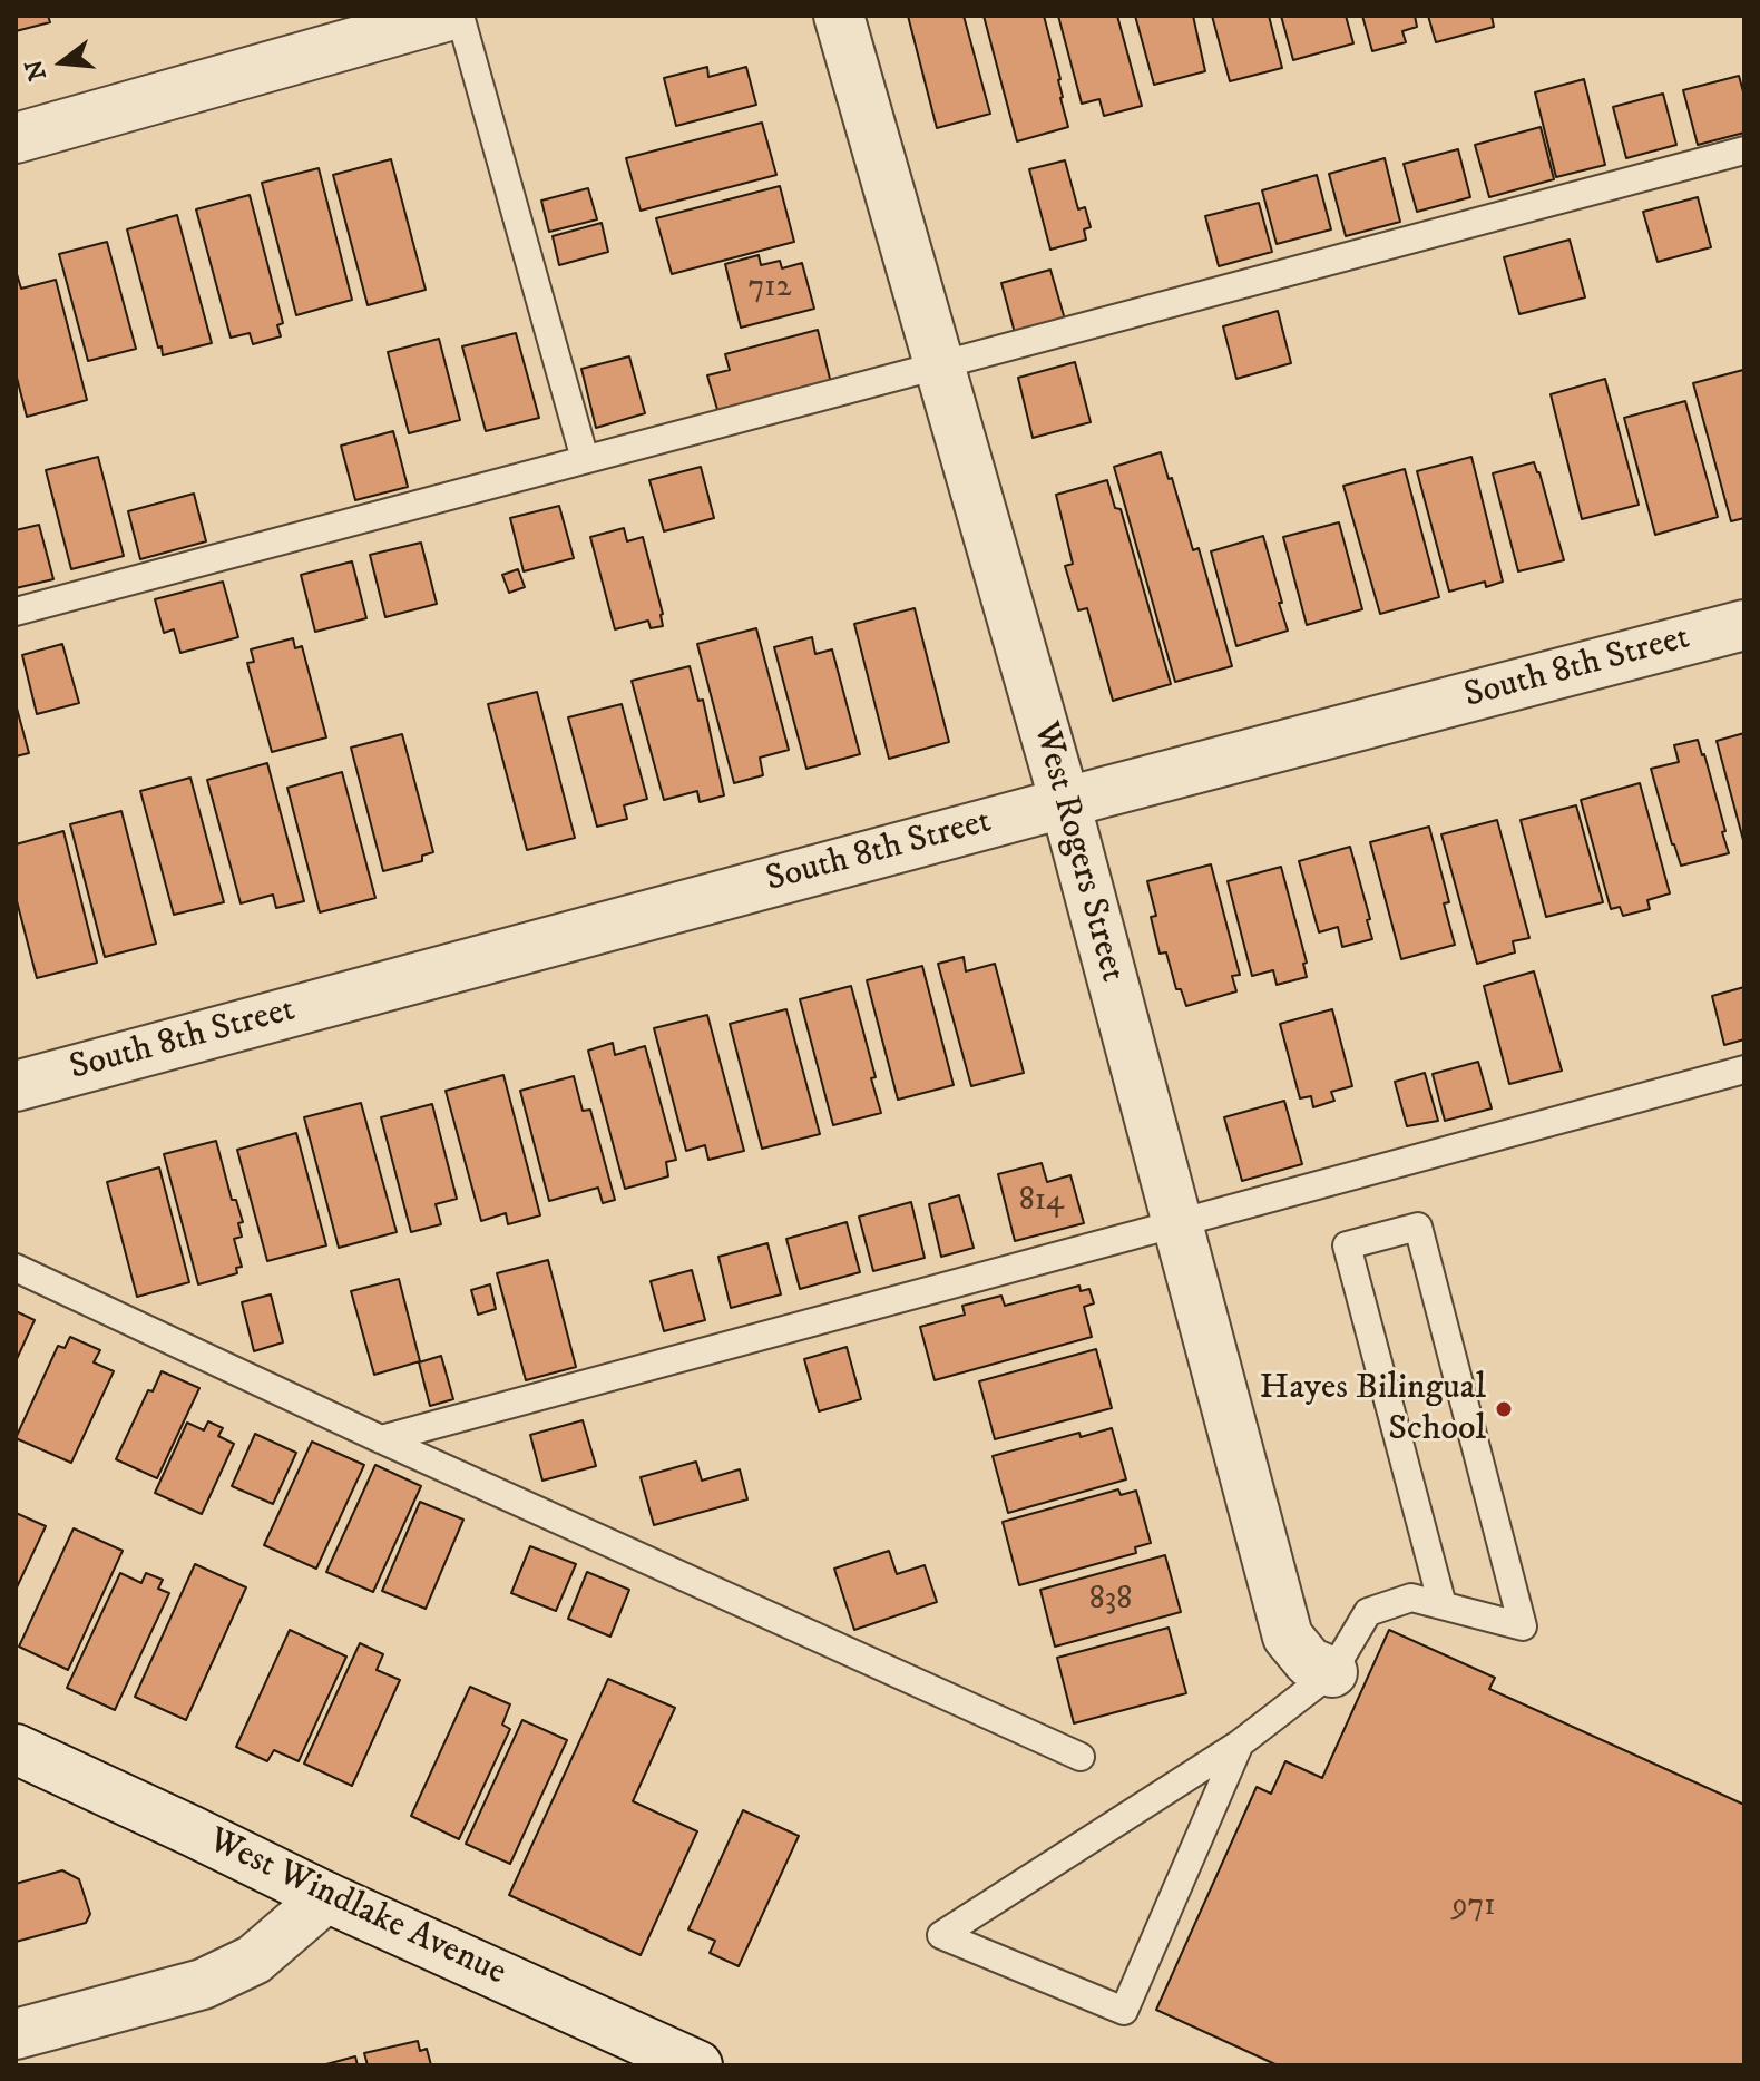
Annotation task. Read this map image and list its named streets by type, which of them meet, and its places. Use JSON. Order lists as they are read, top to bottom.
{
  "streets": {
    "street": ["South 8th Street", "West Rogers Street", "West Windlake Avenue"]
  },
  "crossings": [
    ["South 8th Street", "West Rogers Street"]
  ],
  "places": ["Hayes Bilingual School"],
  "house_numbers": [
    "712",
    "814",
    "838",
    "971"
  ],
  "north": "left"
}
